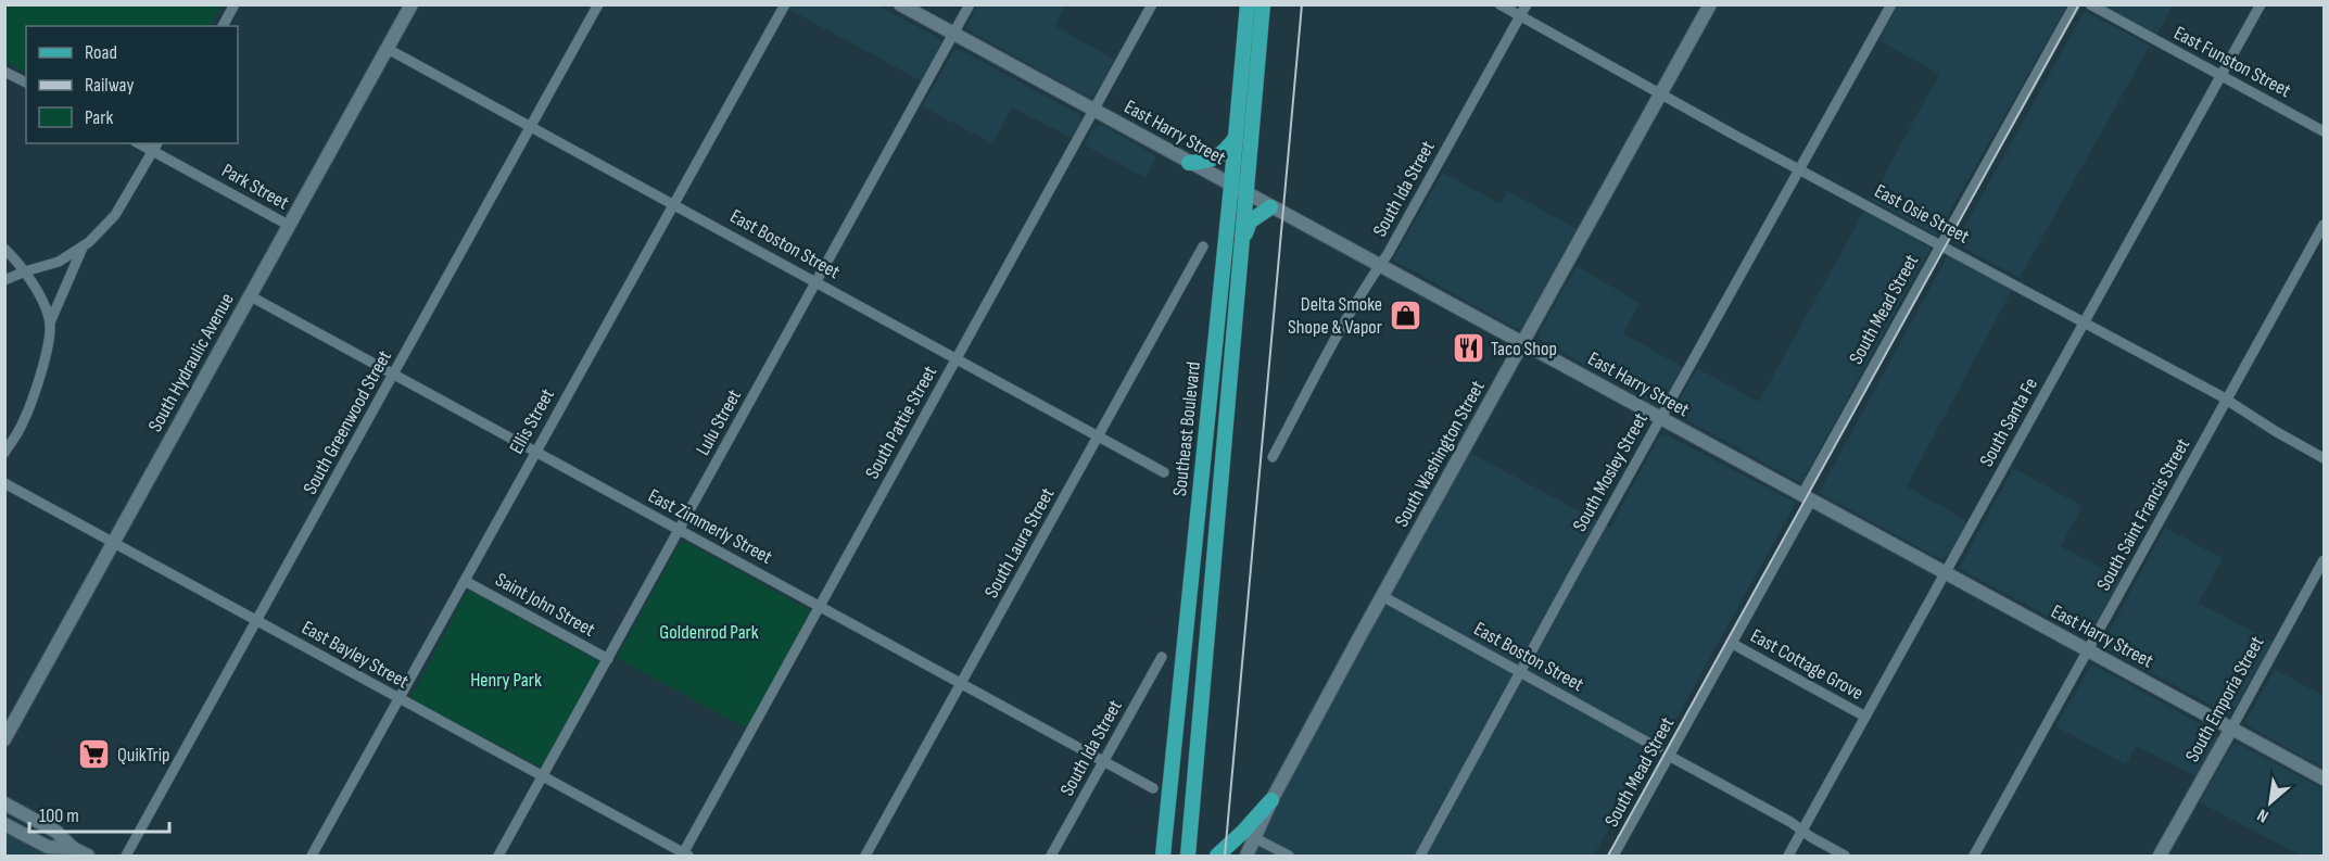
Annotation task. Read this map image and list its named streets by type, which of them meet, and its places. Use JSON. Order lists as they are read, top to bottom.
{
  "streets": {
    "main road": ["Southeast Boulevard"],
    "street": [
      "East Funston Street",
      "East Harry Street",
      "Park Street",
      "South Ida Street",
      "East Osie Street",
      "East Boston Street",
      "South Mead Street",
      "South Hydraulic Avenue",
      "Ellis Street",
      "South Greenwood Street",
      "Lulu Street",
      "South Pattie Street",
      "South Santa Fe",
      "South Washington Street",
      "South Mosley Street",
      "South Saint Francis Street",
      "East Zimmerly Street",
      "South Laura Street",
      "Saint John Street",
      "East Bayley Street",
      "East Cottage Grove",
      "South Emporia Street"
    ]
  },
  "crossings": [
    ["East Funston Street", "South Santa Fe"],
    ["East Harry Street", "South Ida Street"],
    ["East Harry Street", "South Mead Street"],
    ["East Harry Street", "Lulu Street"],
    ["East Harry Street", "South Pattie Street"],
    ["East Harry Street", "South Santa Fe"],
    ["East Harry Street", "Southeast Boulevard"],
    ["East Harry Street", "South Washington Street"],
    ["East Harry Street", "South Mosley Street"],
    ["East Harry Street", "South Saint Francis Street"],
    ["East Harry Street", "South Emporia Street"],
    ["Park Street", "South Hydraulic Avenue"],
    ["South Ida Street", "East Osie Street"],
    ["South Ida Street", "East Zimmerly Street"],
    ["East Osie Street", "South Mead Street"],
    ["East Osie Street", "South Santa Fe"],
    ["East Osie Street", "South Washington Street"],
    ["East Osie Street", "South Mosley Street"],
    ["East Osie Street", "South Saint Francis Street"],
    ["East Boston Street", "South Hydraulic Avenue"],
    ["East Boston Street", "Ellis Street"],
    ["East Boston Street", "South Greenwood Street"],
    ["East Boston Street", "Lulu Street"],
    ["East Boston Street", "South Pattie Street"],
    ["East Boston Street", "South Washington Street"],
    ["East Boston Street", "South Mosley Street"],
    ["East Boston Street", "South Laura Street"],
    ["South Mead Street", "East Cottage Grove"],
    ["South Hydraulic Avenue", "East Zimmerly Street"],
    ["South Hydraulic Avenue", "East Bayley Street"],
    ["Ellis Street", "East Zimmerly Street"],
    ["Ellis Street", "Saint John Street"],
    ["Ellis Street", "East Bayley Street"],
    ["South Greenwood Street", "East Zimmerly Street"],
    ["South Greenwood Street", "East Bayley Street"],
    ["Lulu Street", "East Zimmerly Street"],
    ["Lulu Street", "Saint John Street"],
    ["Lulu Street", "East Bayley Street"],
    ["South Pattie Street", "East Zimmerly Street"],
    ["South Pattie Street", "East Bayley Street"],
    ["South Santa Fe", "East Cottage Grove"],
    ["East Zimmerly Street", "South Laura Street"]
  ],
  "parks": ["Goldenrod Park", "Henry Park"],
  "places": {
    "shop": ["Delta Smoke Shope & Vapor"],
    "restaurant": ["Taco Shop"],
    "supermarket": ["QuikTrip"]
  },
  "legend": ["Road", "Railway", "Park"],
  "scale_bar": "100 m",
  "north": "bottom left"
}
